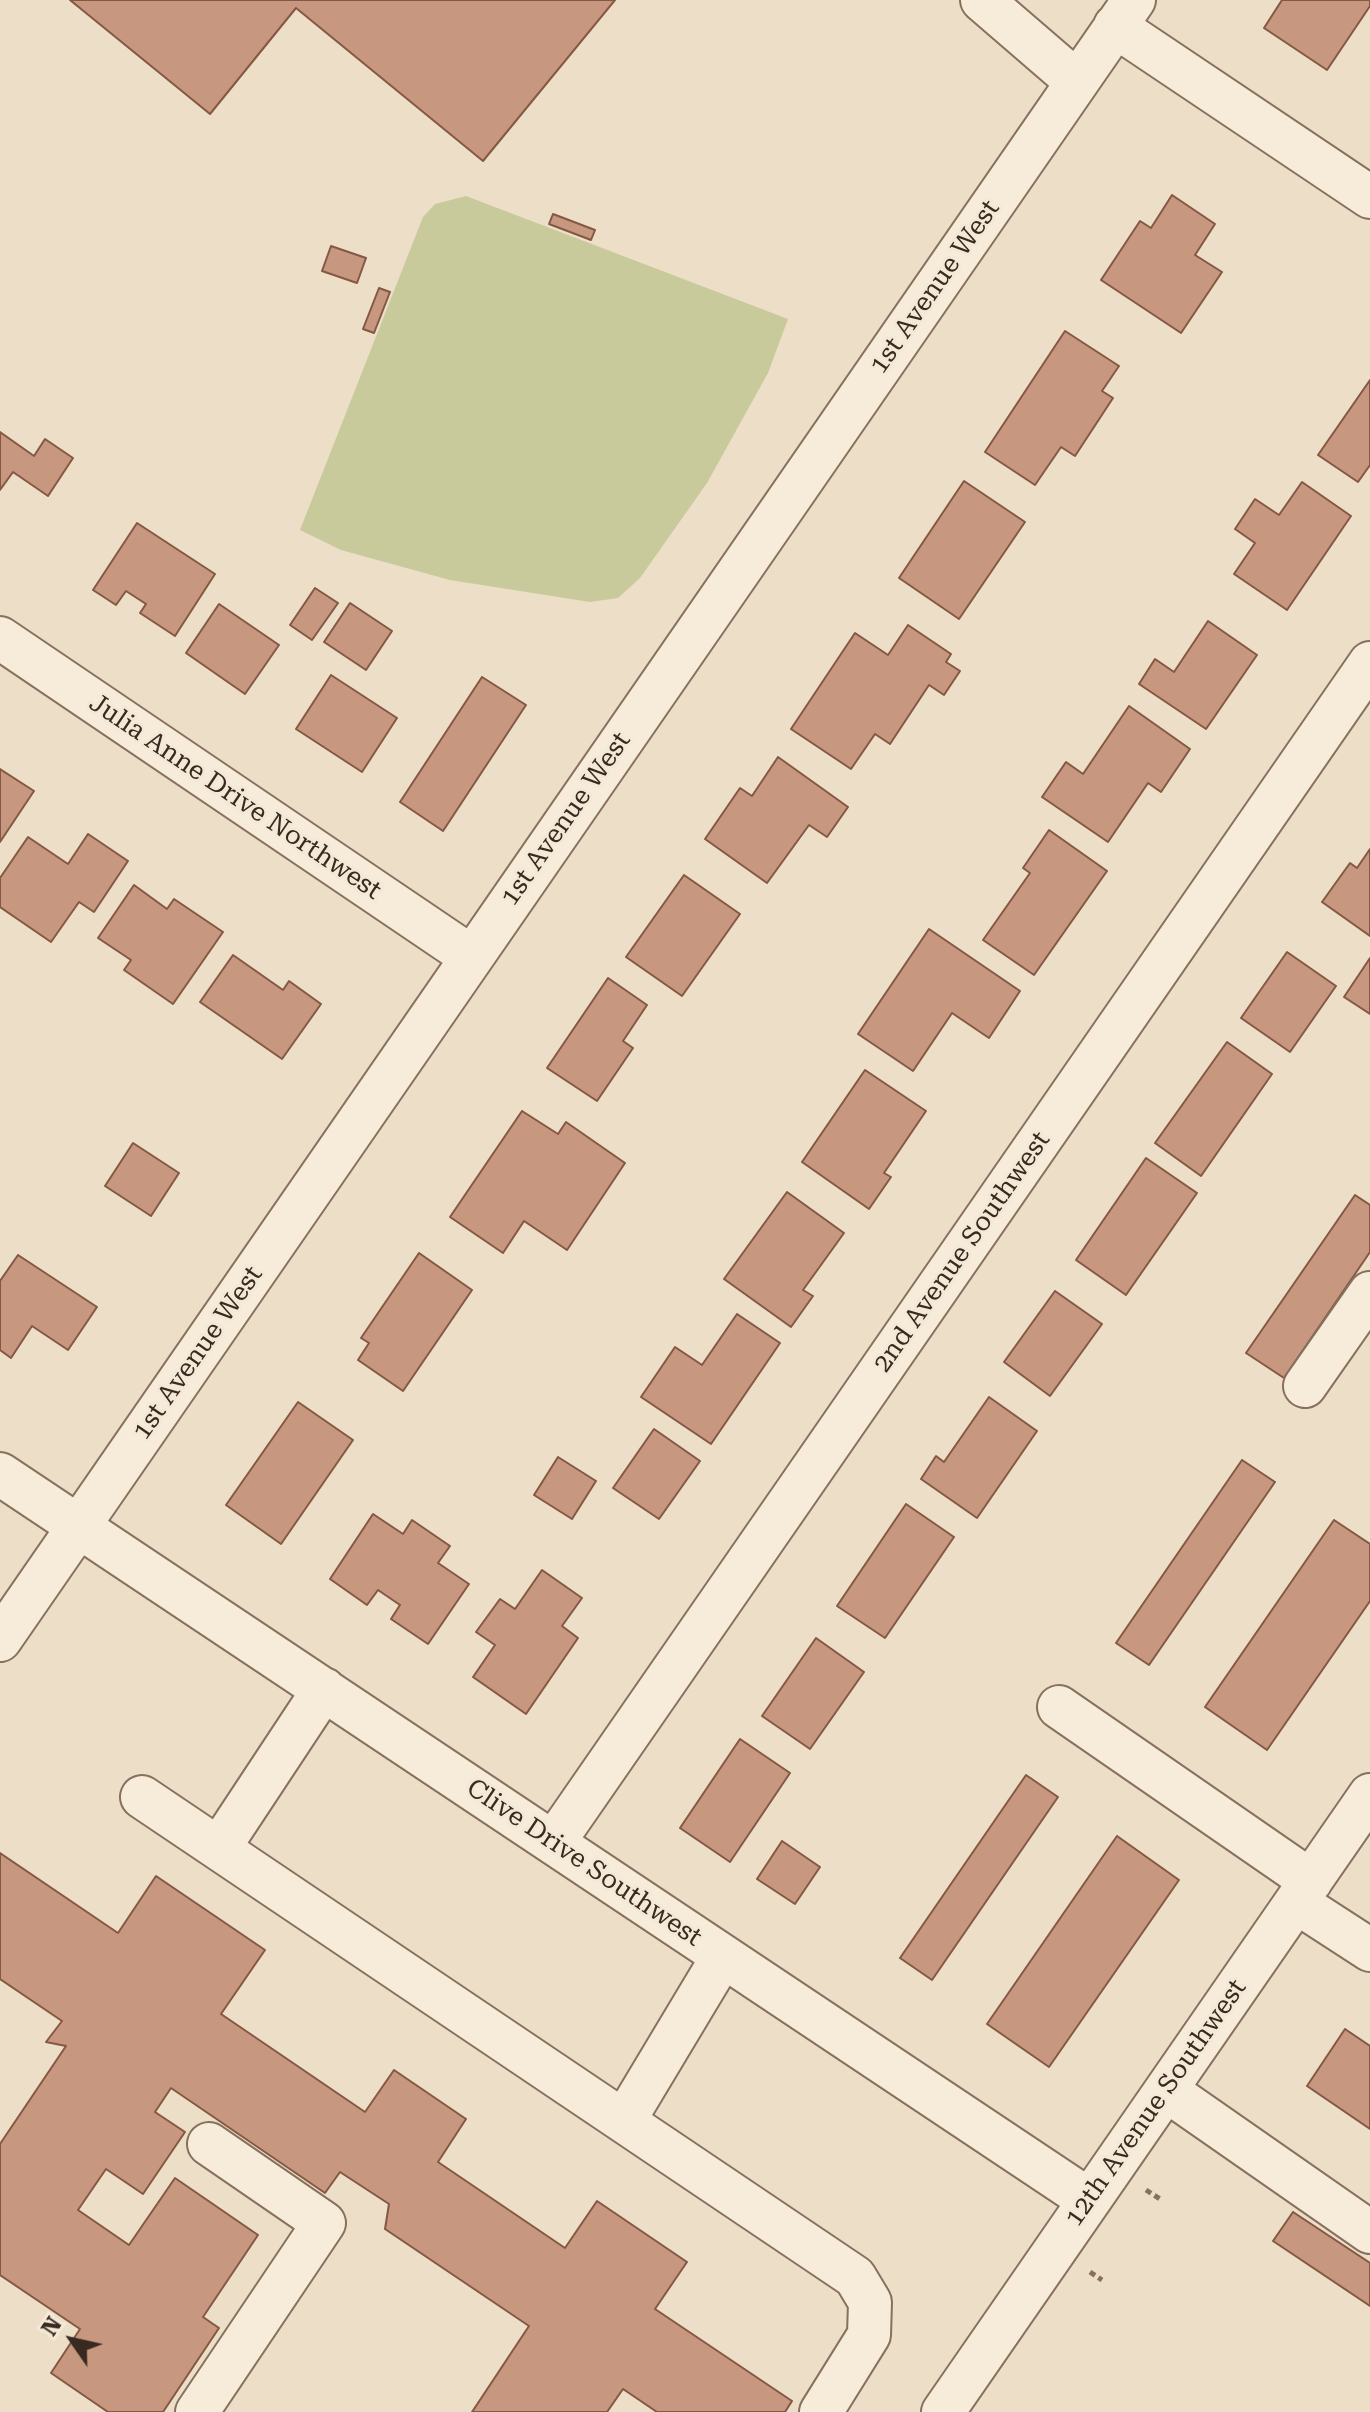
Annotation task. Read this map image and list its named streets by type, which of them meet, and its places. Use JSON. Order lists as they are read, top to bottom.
{
  "streets": {
    "street": [
      "1st Avenue West",
      "Julia Anne Drive Northwest",
      "2nd Avenue Southwest",
      "Clive Drive Southwest",
      "12th Avenue Southwest"
    ]
  },
  "crossings": [
    ["1st Avenue West", "Julia Anne Drive Northwest"],
    ["1st Avenue West", "Clive Drive Southwest"],
    ["2nd Avenue Southwest", "Clive Drive Southwest"],
    ["Clive Drive Southwest", "12th Avenue Southwest"]
  ],
  "north": "top left"
}
